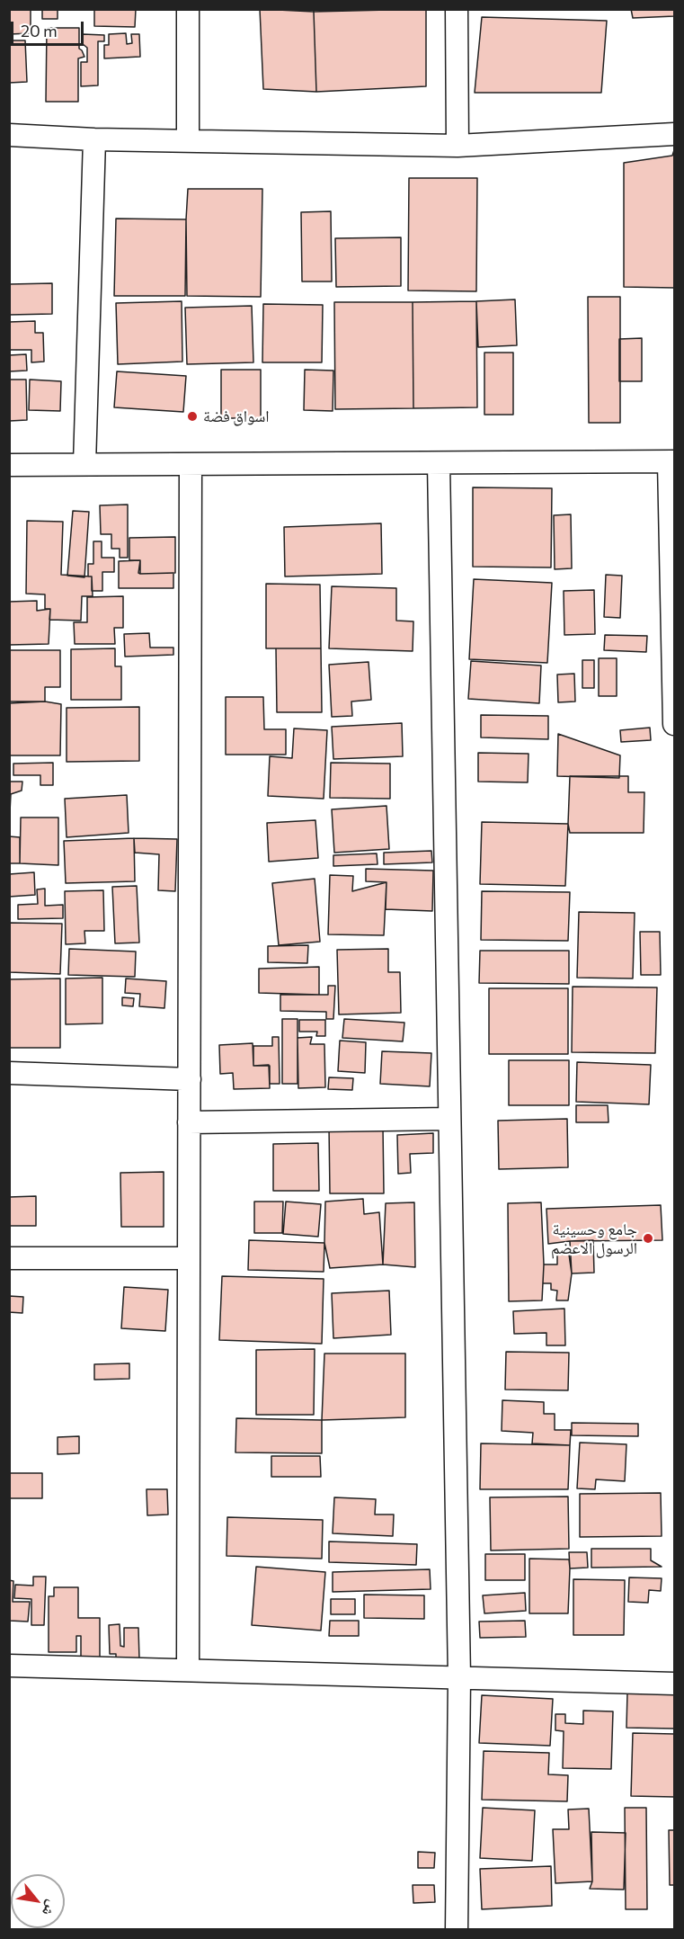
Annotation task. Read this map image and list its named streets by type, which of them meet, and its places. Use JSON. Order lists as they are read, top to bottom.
{
  "places": ["اسواق فضة", "جامع وحسينية الرسول الاعضم"],
  "scale_bar": "20 m",
  "north": "bottom right"
}
